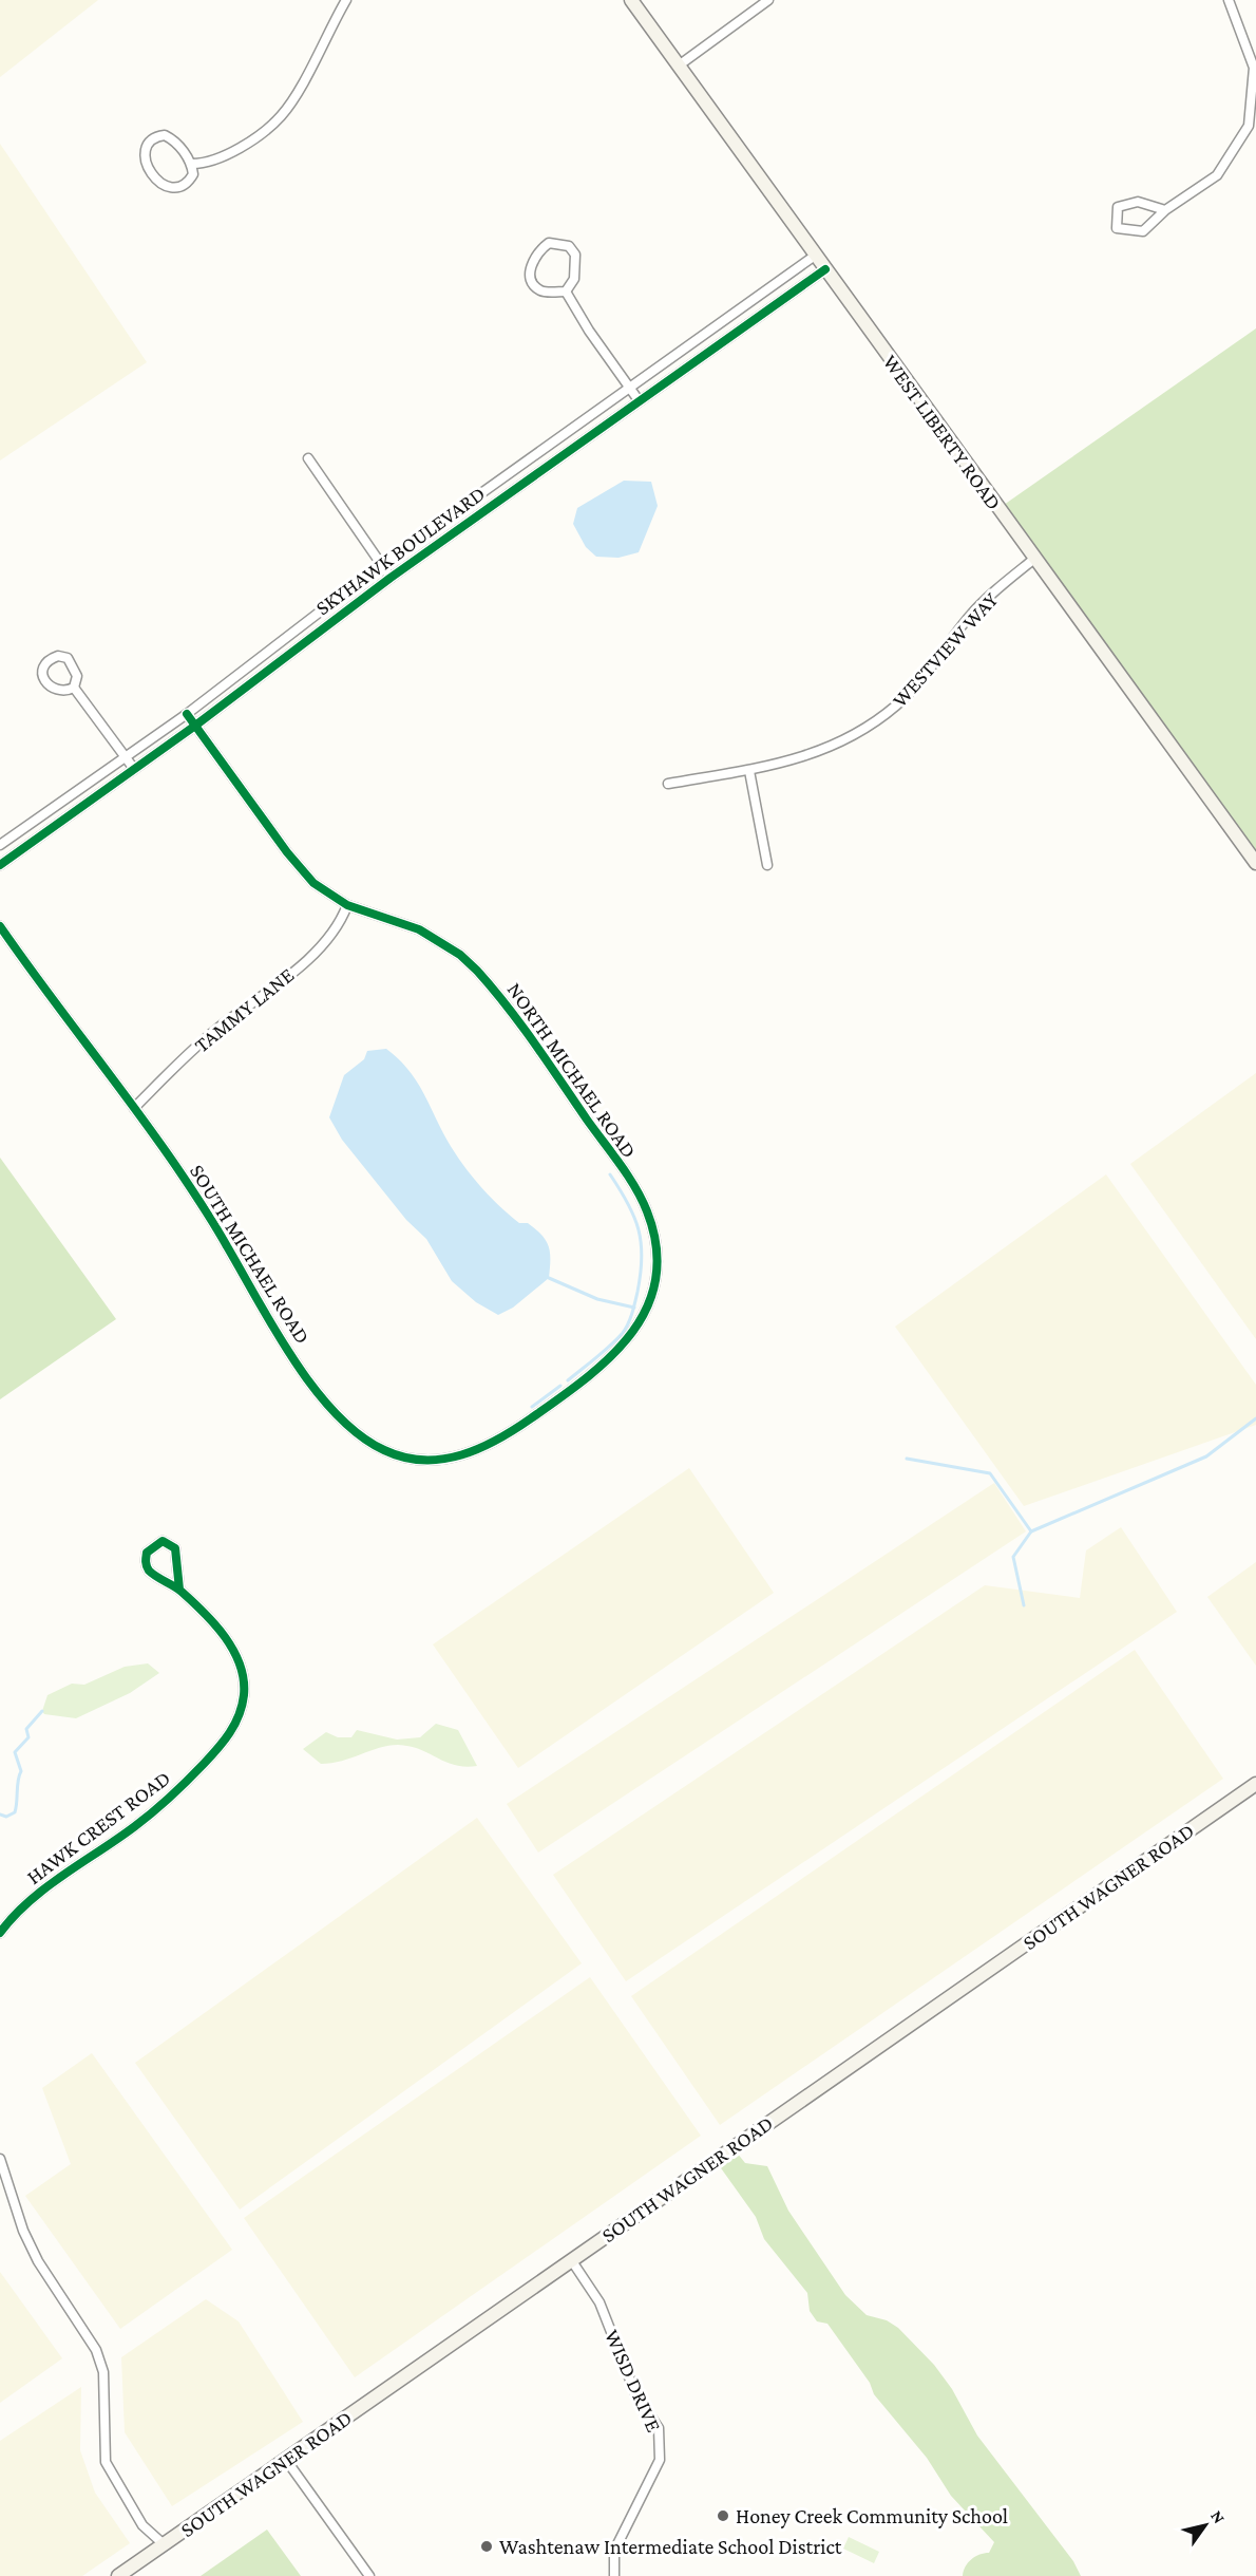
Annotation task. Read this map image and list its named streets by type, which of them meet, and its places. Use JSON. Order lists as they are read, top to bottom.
{
  "streets": {
    "main road": ["WEST LIBERTY ROAD", "SOUTH WAGNER ROAD"],
    "street": [
      "SKYHAWK BOULEVARD",
      "WESTVIEW WAY",
      "TAMMY LANE",
      "NORTH MICHAEL ROAD",
      "SOUTH MICHAEL ROAD",
      "HAWK CREST ROAD",
      "WISD DRIVE"
    ]
  },
  "crossings": [
    ["WEST LIBERTY ROAD", "SKYHAWK BOULEVARD"],
    ["WEST LIBERTY ROAD", "WESTVIEW WAY"],
    ["SKYHAWK BOULEVARD", "NORTH MICHAEL ROAD"],
    ["TAMMY LANE", "NORTH MICHAEL ROAD"],
    ["TAMMY LANE", "SOUTH MICHAEL ROAD"],
    ["NORTH MICHAEL ROAD", "SOUTH MICHAEL ROAD"],
    ["SOUTH WAGNER ROAD", "WISD DRIVE"]
  ],
  "places": ["Honey Creek Community School", "Washtenaw Intermediate School District"],
  "north": "top right"
}
